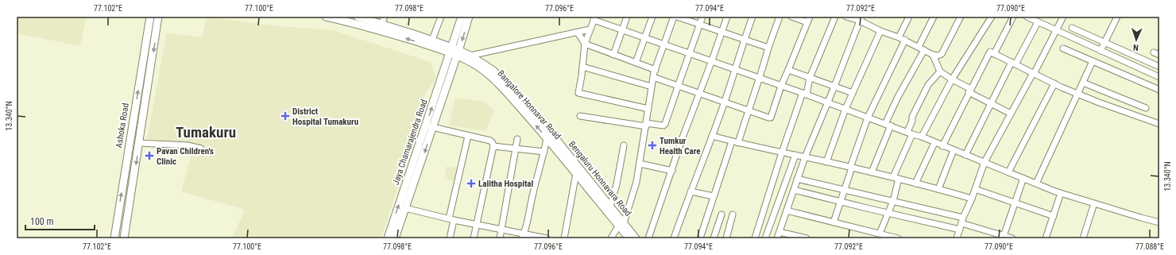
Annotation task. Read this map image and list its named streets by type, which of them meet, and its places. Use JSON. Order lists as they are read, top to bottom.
{
  "streets": {
    "main road": [
      "Bangalore Honnavar Road",
      "Ashoka Road",
      "Jaya Chamarajendra Road",
      "Bengaluru Honnavara Road"
    ]
  },
  "crossings": [
    ["Bangalore Honnavar Road", "Jaya Chamarajendra Road"],
    ["Bangalore Honnavar Road", "Bengaluru Honnavara Road"],
    ["Jaya Chamarajendra Road", "Bengaluru Honnavara Road"]
  ],
  "districts": ["Tumakuru"],
  "places": {
    "health": [
      "District Hospital Tumakuru",
      "Tumkur Health Care",
      "Pavan Children's Clinic",
      "Lalitha Hospital"
    ]
  },
  "scale_bar": "100 m",
  "north": "bottom",
  "coordinates": [
    "77.102°E",
    "77.100°E",
    "77.098°E",
    "77.096°E",
    "77.094°E",
    "77.092°E",
    "77.090°E",
    "13.340°N",
    "77.088°E"
  ]
}
